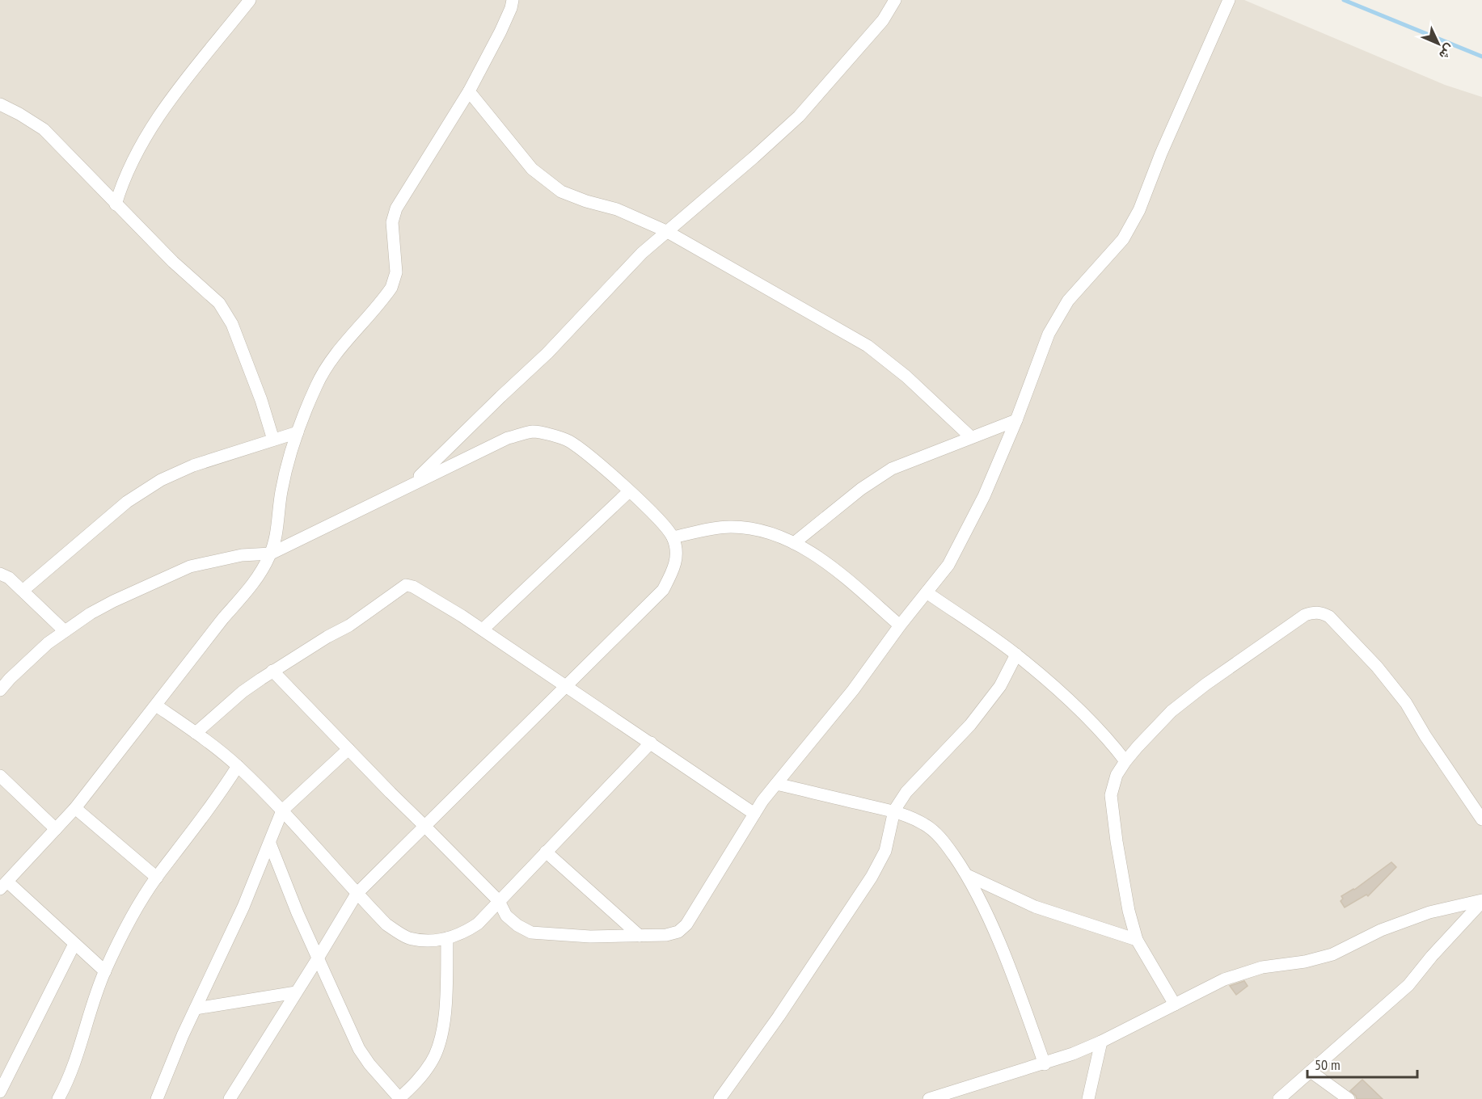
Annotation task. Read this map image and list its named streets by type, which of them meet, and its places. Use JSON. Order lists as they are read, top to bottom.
{
  "scale_bar": "50 m",
  "north": "bottom right"
}
